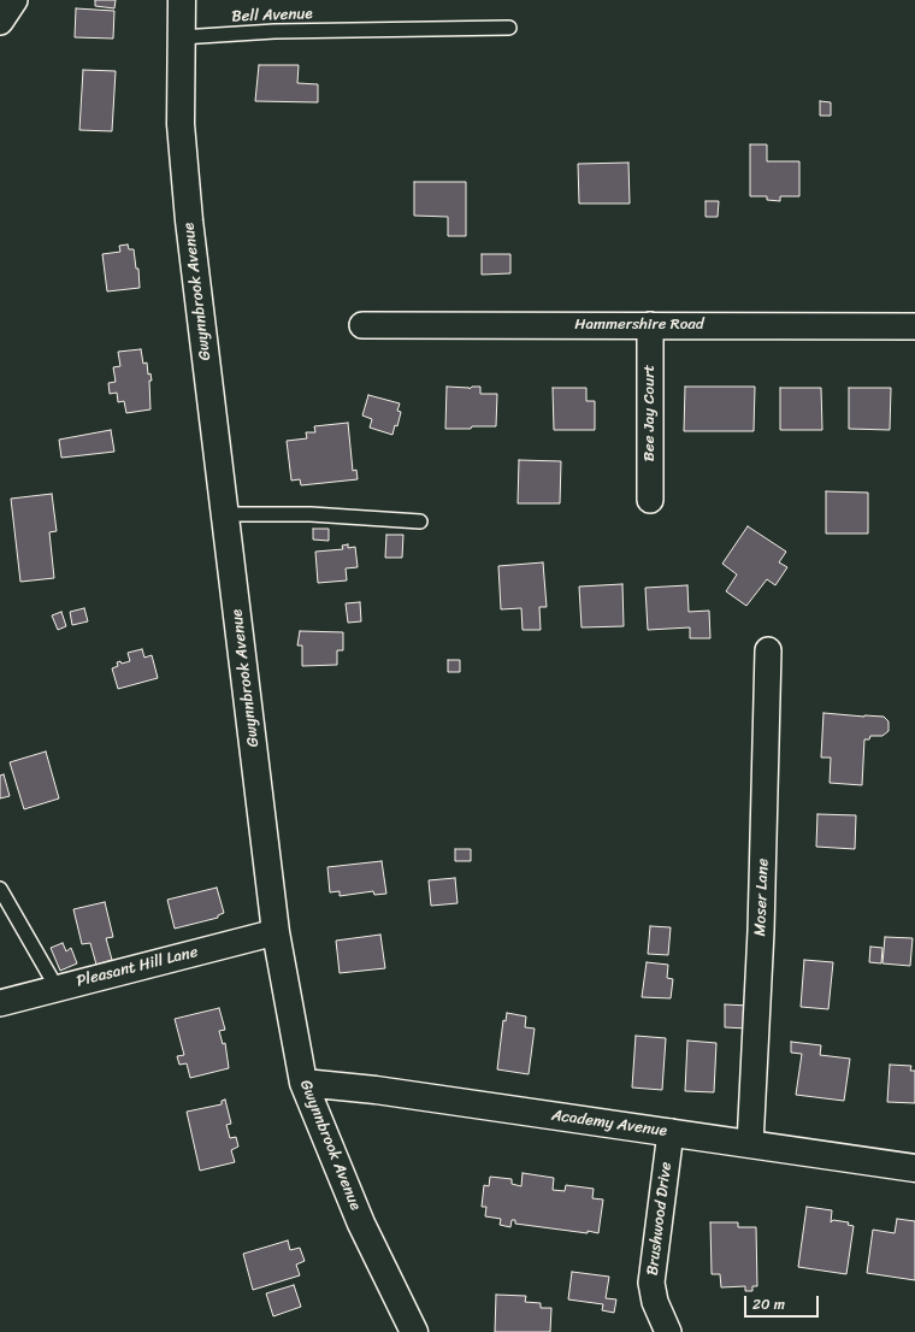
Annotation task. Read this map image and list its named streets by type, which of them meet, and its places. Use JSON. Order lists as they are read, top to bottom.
{
  "streets": {
    "street": [
      "Gwynnbrook Avenue",
      "Hammershire Road",
      "Bee Jay Court",
      "Moser Lane",
      "Pleasant Hill Lane",
      "Academy Avenue",
      "Brushwood Drive"
    ],
    "lane": ["Bell Avenue"]
  },
  "crossings": [
    ["Bell Avenue", "Gwynnbrook Avenue"],
    ["Gwynnbrook Avenue", "Pleasant Hill Lane"],
    ["Gwynnbrook Avenue", "Academy Avenue"],
    ["Hammershire Road", "Bee Jay Court"],
    ["Moser Lane", "Academy Avenue"],
    ["Academy Avenue", "Brushwood Drive"]
  ],
  "scale_bar": "20 m"
}
